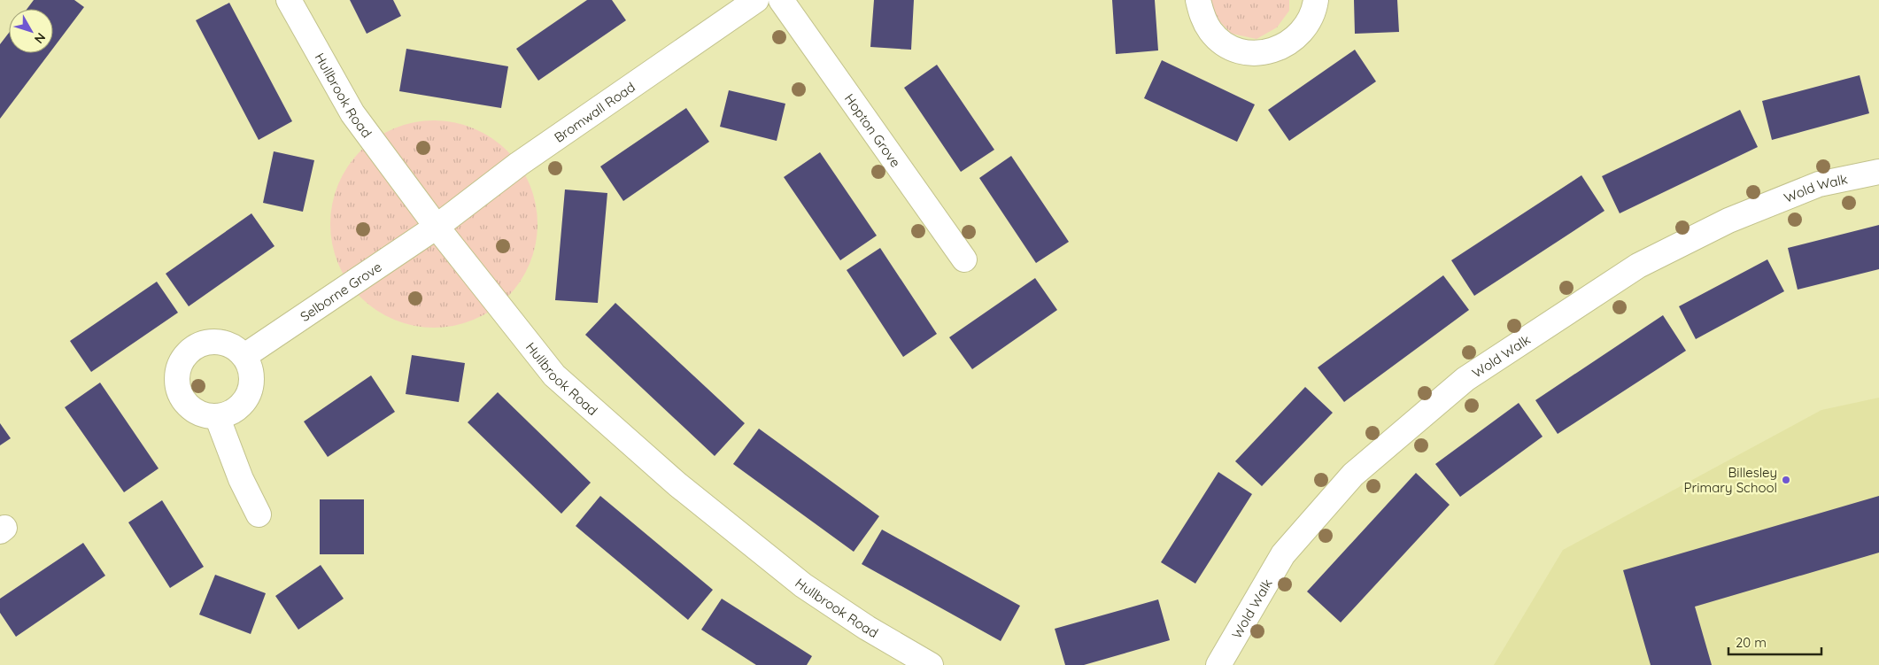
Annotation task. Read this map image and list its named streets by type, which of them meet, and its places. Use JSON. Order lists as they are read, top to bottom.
{
  "streets": {
    "street": [
      "Hullbrook Road",
      "Bromwall Road",
      "Hopton Grove",
      "Wold Walk",
      "Selborne Grove"
    ]
  },
  "crossings": [
    ["Hullbrook Road", "Bromwall Road"],
    ["Hullbrook Road", "Selborne Grove"],
    ["Bromwall Road", "Selborne Grove"]
  ],
  "places": ["Billesley Primary School"],
  "scale_bar": "20 m",
  "north": "bottom right"
}
